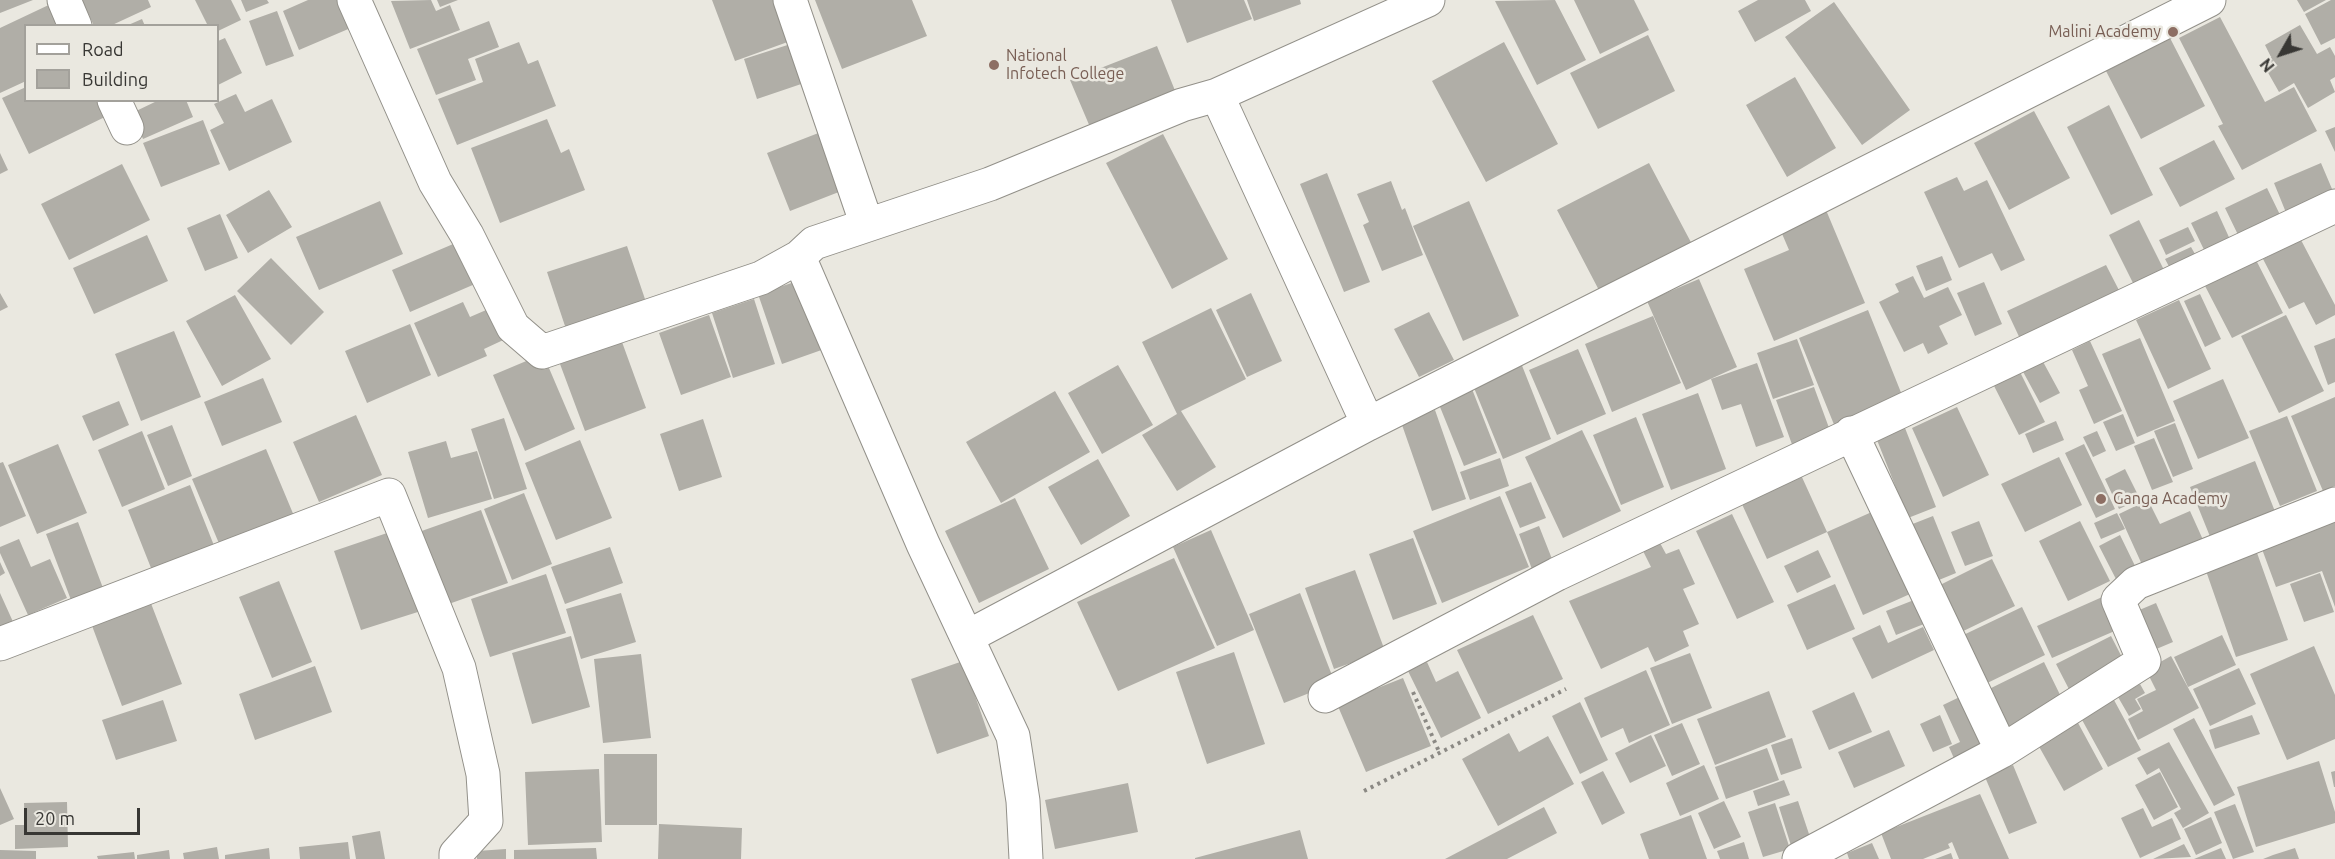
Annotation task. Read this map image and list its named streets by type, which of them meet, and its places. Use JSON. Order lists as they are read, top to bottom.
{
  "places": ["Malini Academy", "National Infotech College", "Ganga Academy"],
  "legend": ["Road", "Building"],
  "scale_bar": "20 m",
  "north": "bottom left"
}
